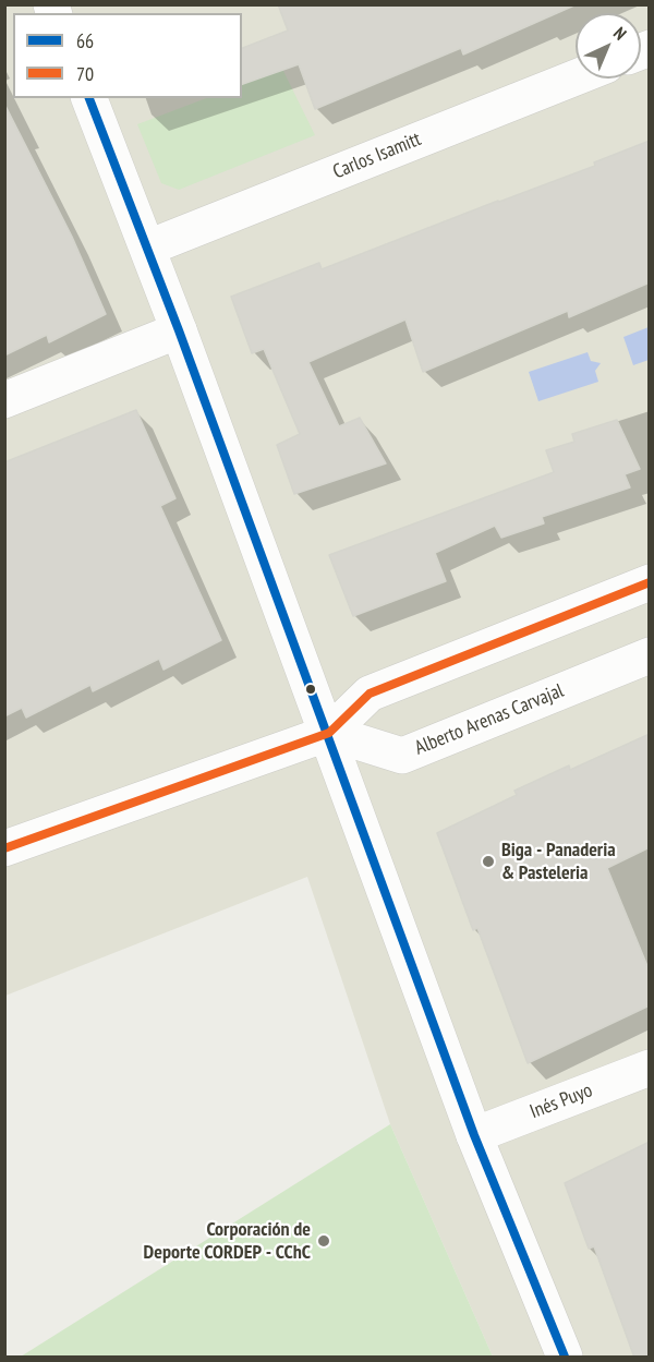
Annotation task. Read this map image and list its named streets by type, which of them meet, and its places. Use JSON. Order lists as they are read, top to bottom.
{
  "streets": {
    "street": ["Carlos Isamitt", "Alberto Arenas Carvajal", "Inés Puyo"]
  },
  "places": ["Biga - Panaderia & Pasteleria", "Corporación de Deporte CORDEP - CChC"],
  "lines": ["transit line 66", "transit line 70"],
  "legend": ["66", "70"],
  "north": "top right"
}
